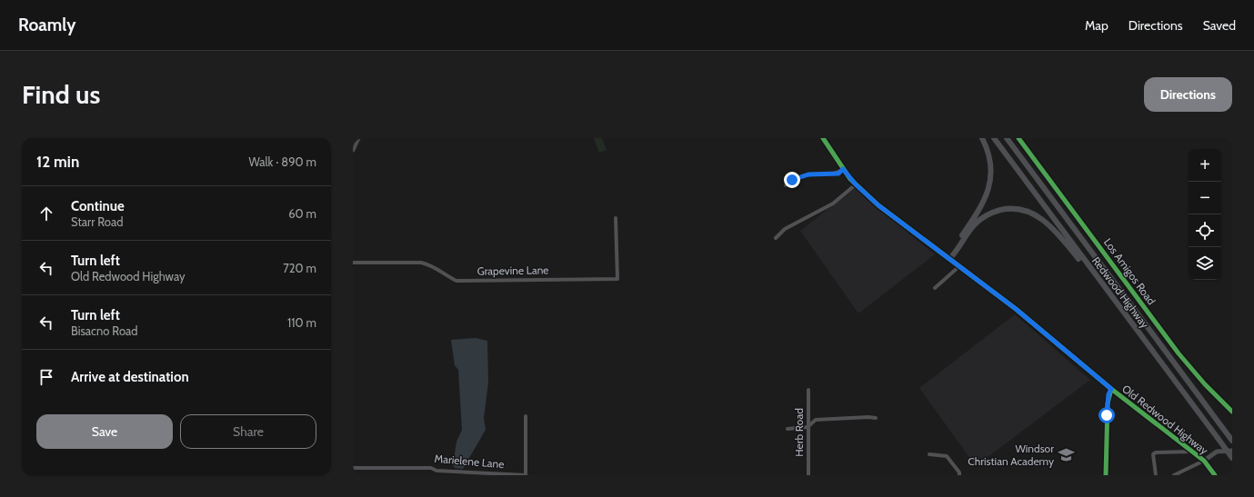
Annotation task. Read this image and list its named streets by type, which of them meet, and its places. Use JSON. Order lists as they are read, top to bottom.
{
  "streets": {
    "highway": ["Redwood Highway"],
    "main road": ["Old Redwood Highway"],
    "street": [
      "Grapevine Lane",
      "Los Amigos Road",
      "Herb Road",
      "Marielene Lane"
    ]
  },
  "places": {
    "school or university": ["Windsor Christian Academy"]
  },
  "page": {
    "header": "Roamly",
    "nav": ["Map", "Directions", "Saved"],
    "buttons": [
      "Directions",
      ["Save", "Share"]
    ],
    "title": "Find us",
    "heading": ["12 min", "Walk · 890 m"],
    "map_buttons": ["+", "−"],
    "list": [
      ["Continue", "Starr Road", "60 m"],
      ["Turn left", "Old Redwood Highway", "720 m"],
      ["Turn left", "Bisacno Road", "110 m"],
      "Arrive at destination"
    ]
  }
}
